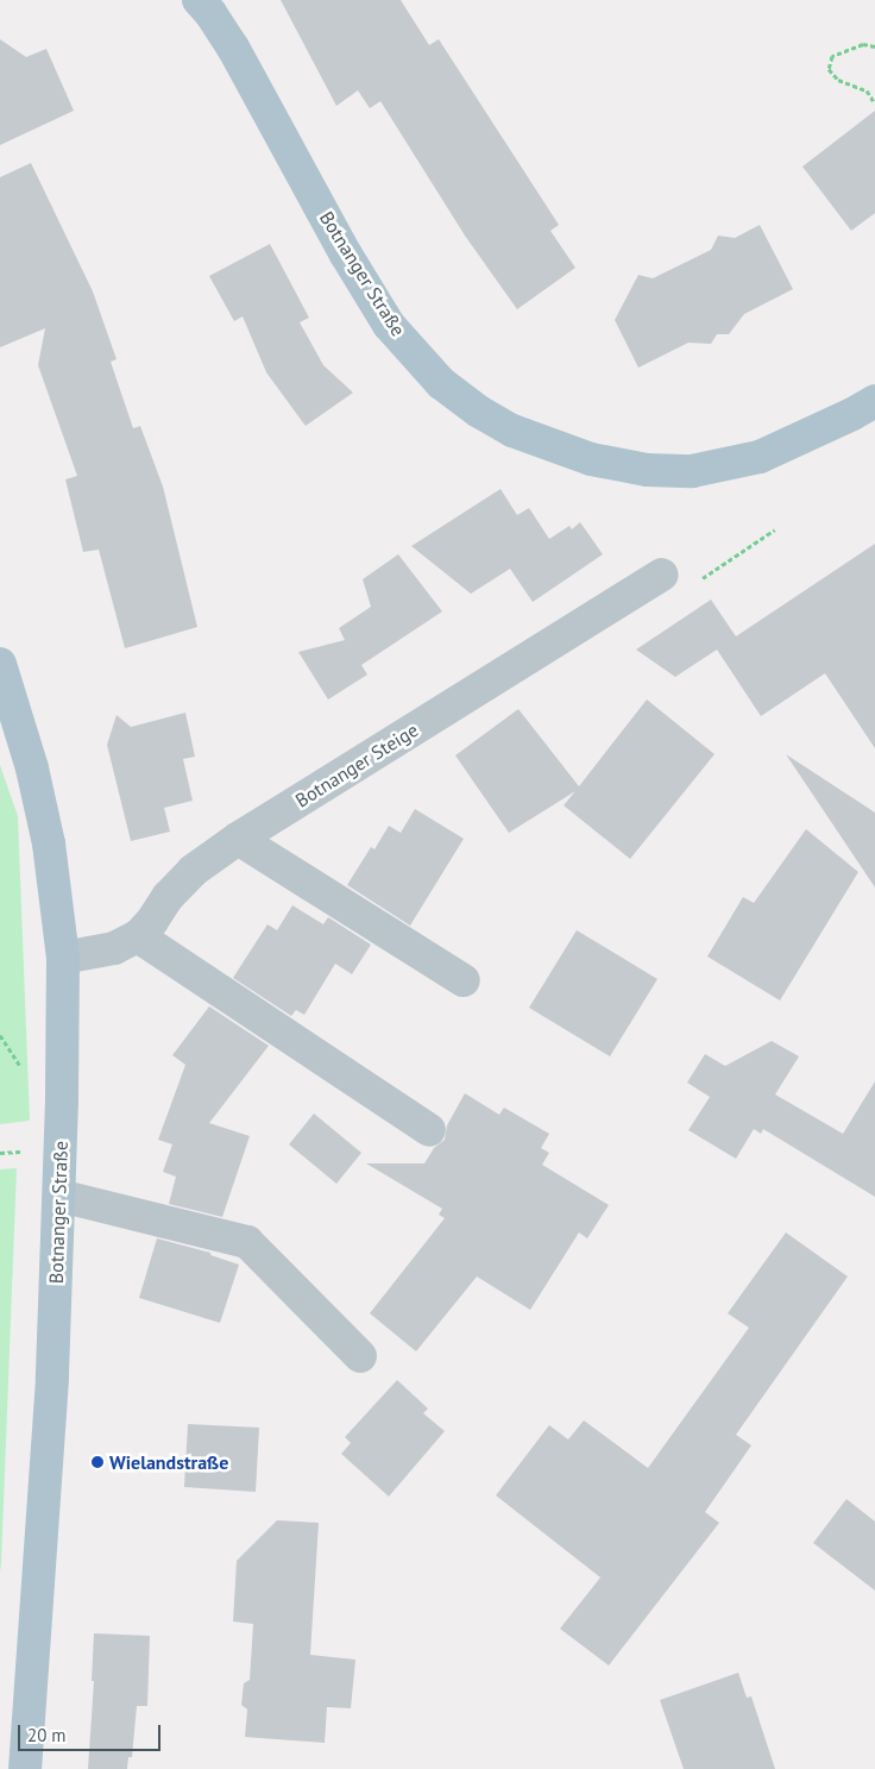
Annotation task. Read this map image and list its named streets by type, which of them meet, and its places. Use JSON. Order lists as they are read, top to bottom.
{
  "streets": {
    "main road": ["Botnanger Straße"],
    "street": ["Botnanger Steige"]
  },
  "crossings": [
    ["Botnanger Straße", "Botnanger Steige"]
  ],
  "places": ["Wielandstraße"],
  "scale_bar": "20 m"
}
